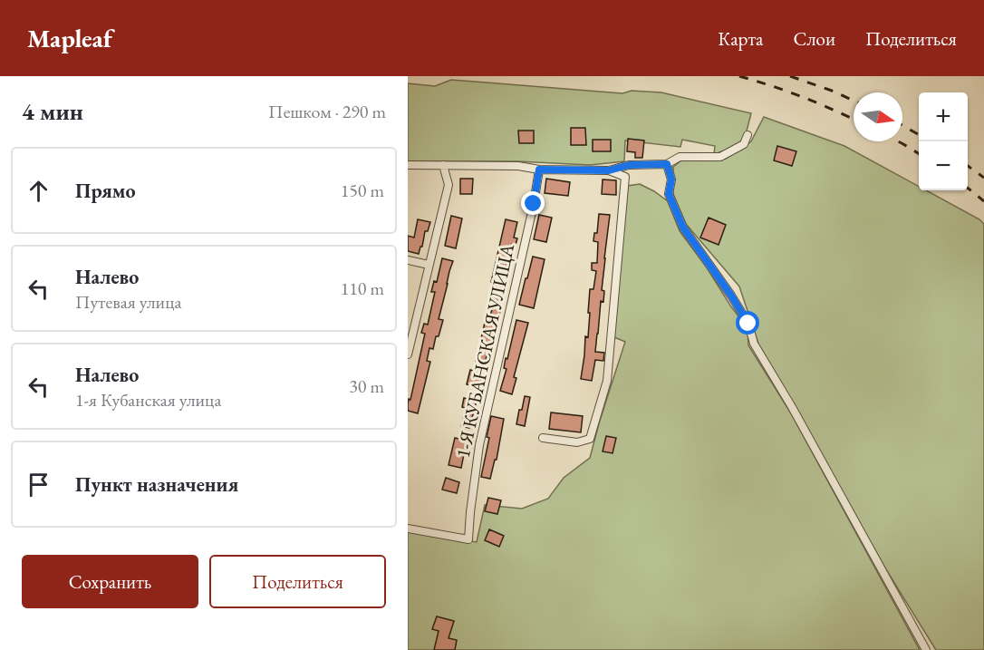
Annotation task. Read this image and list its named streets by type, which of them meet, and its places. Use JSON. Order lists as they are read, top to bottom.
{
  "streets": {
    "street": ["1-Я КУБАНСКАЯ УЛИЦА"]
  },
  "north": "right",
  "page": {
    "header": "Mapleaf",
    "nav": ["Карта", "Слои", "Поделиться"],
    "heading": ["4 мин", "Пешком · 290 m"],
    "map_buttons": ["+", "−"],
    "list": [
      ["Прямо", "150 m"],
      ["Налево", "Путевая улица", "110 m"],
      ["Налево", "1-я Кубанская улица", "30 m"],
      "Пункт назначения"
    ],
    "buttons": ["Сохранить", "Поделиться"]
  }
}
